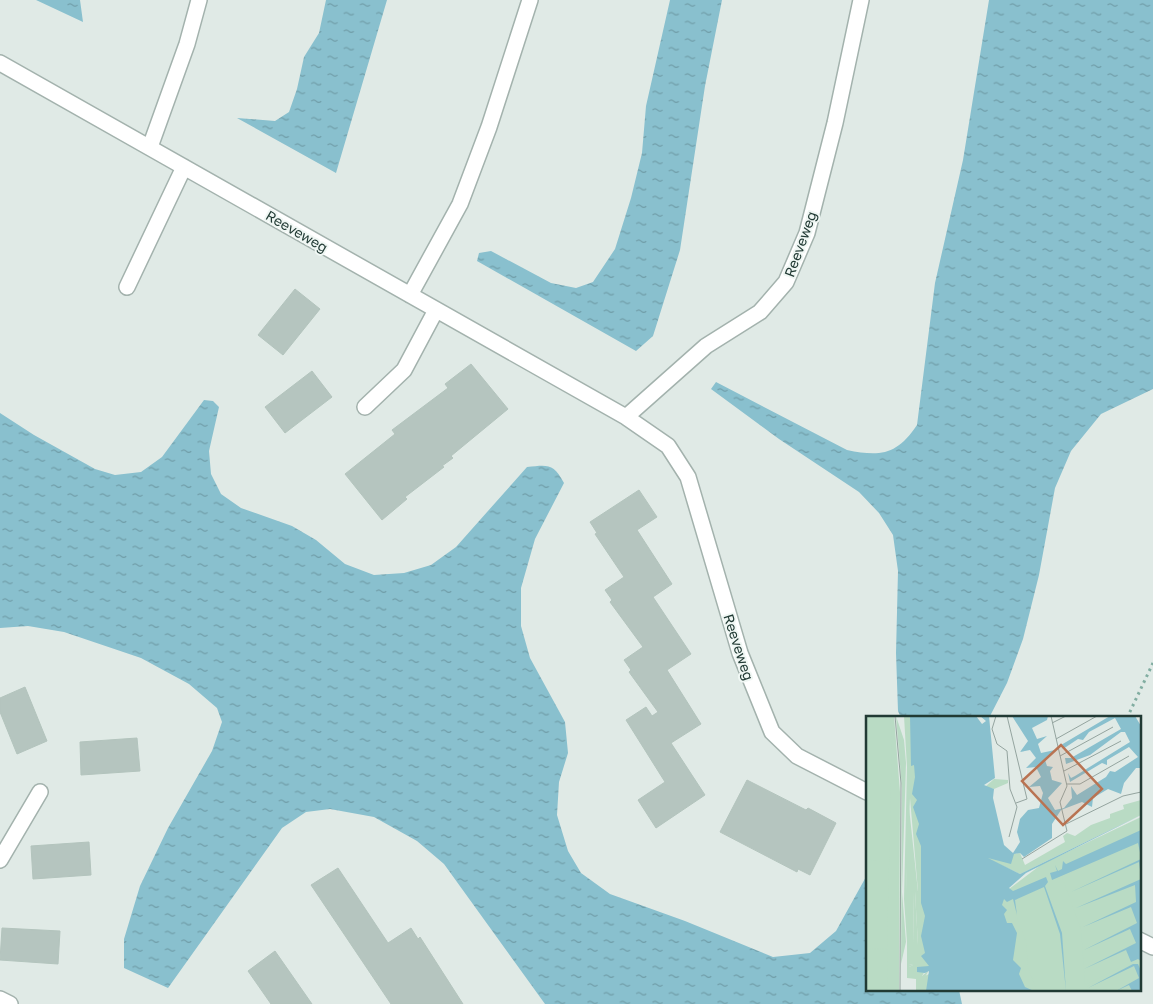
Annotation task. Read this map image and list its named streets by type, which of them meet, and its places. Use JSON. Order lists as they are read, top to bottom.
{
  "streets": {
    "lane": ["Reeveweg"]
  }
}
